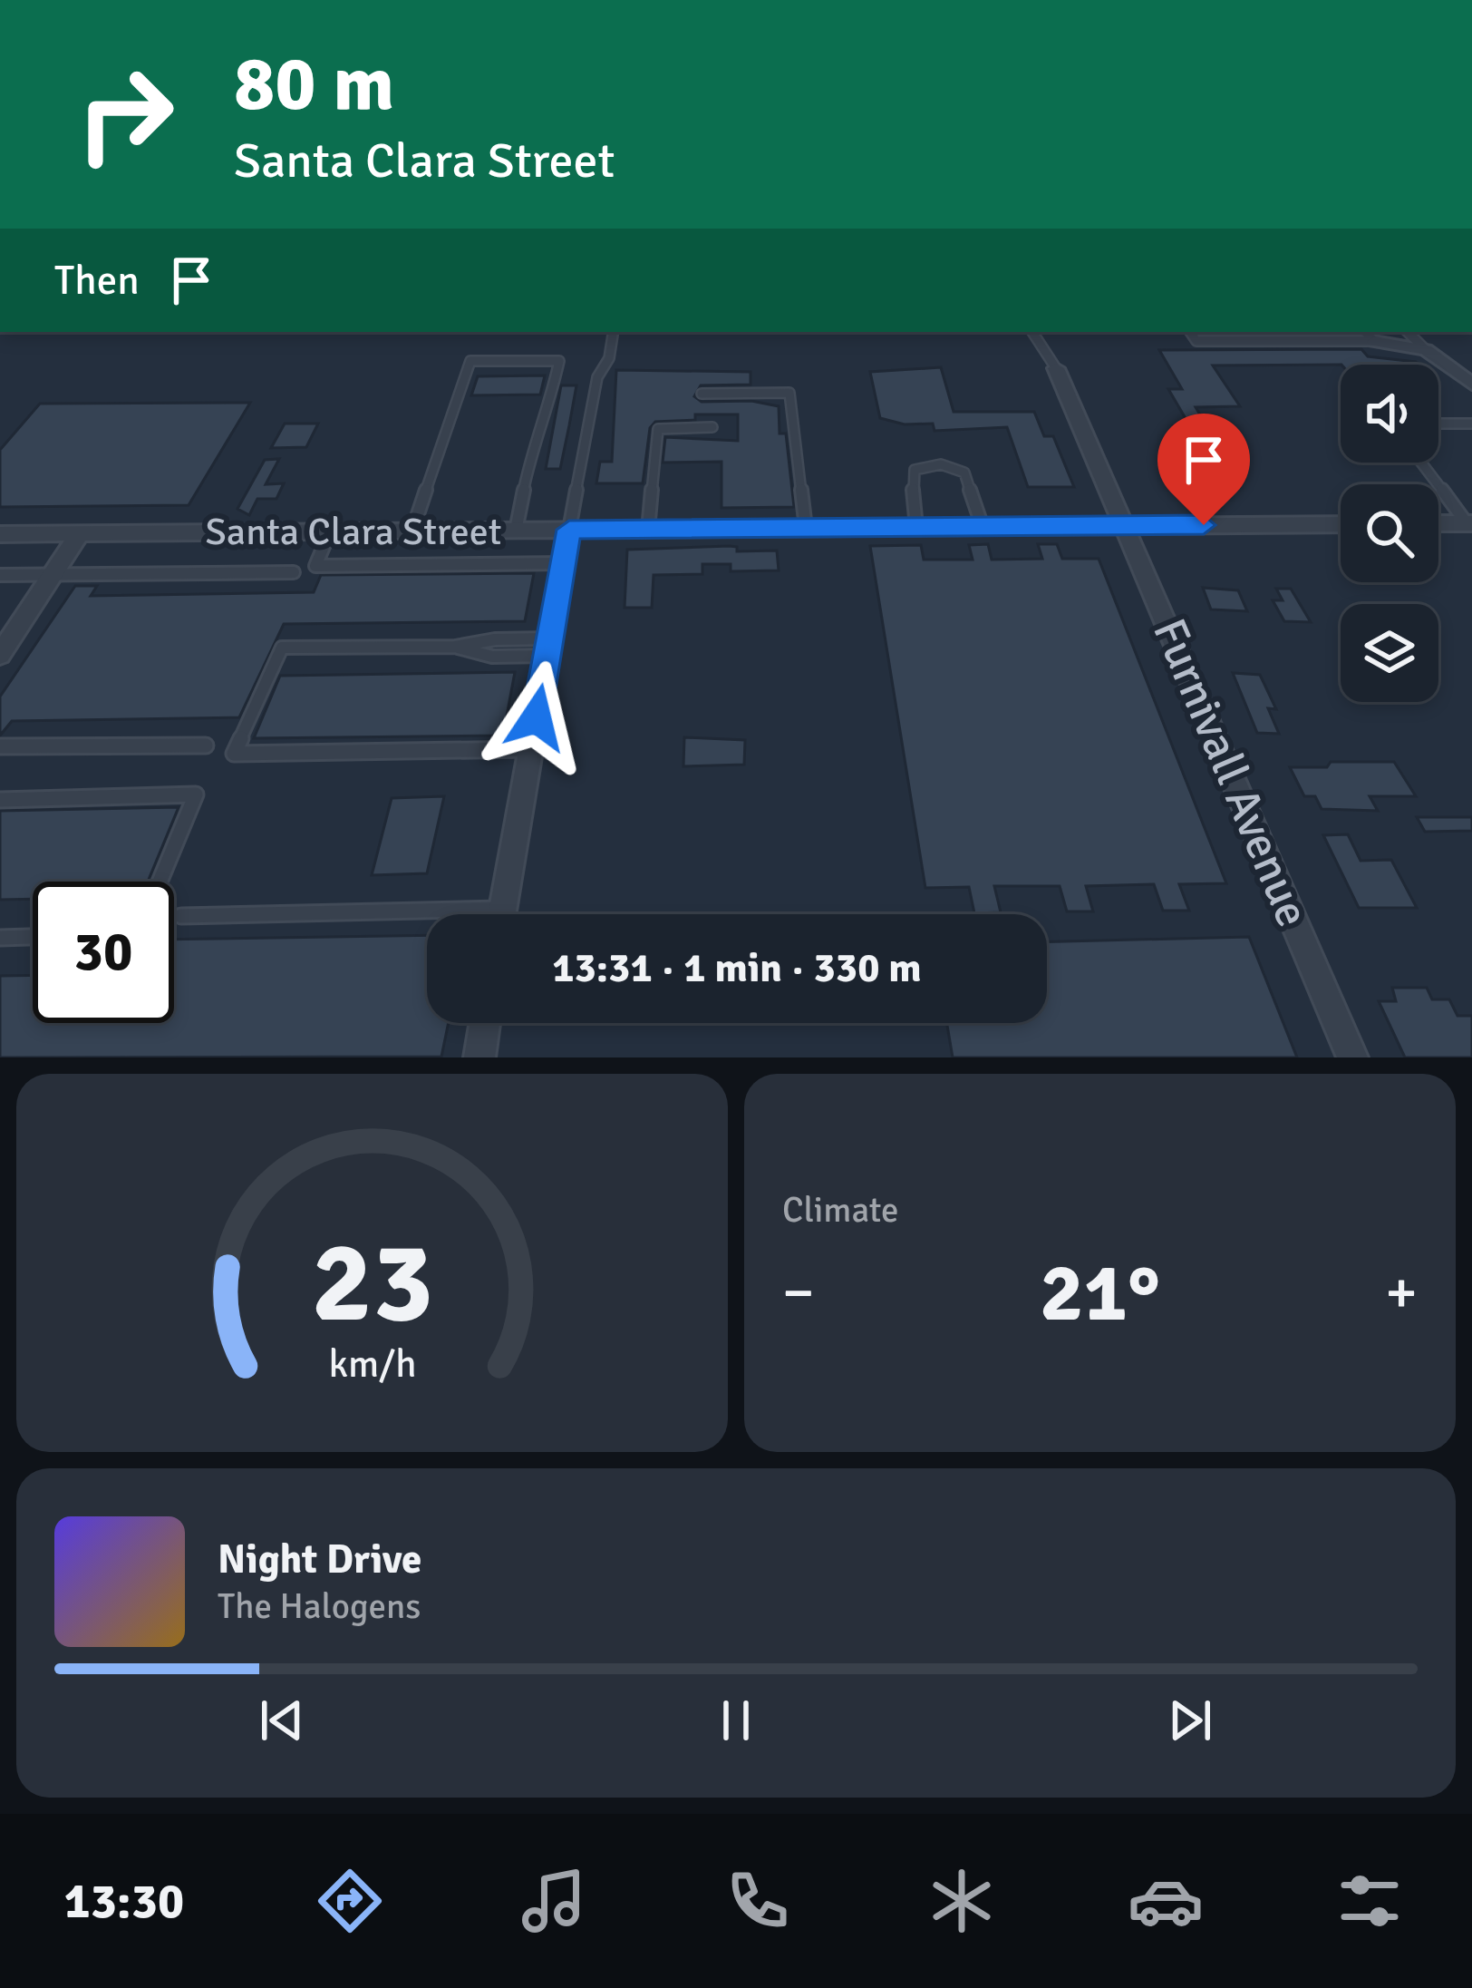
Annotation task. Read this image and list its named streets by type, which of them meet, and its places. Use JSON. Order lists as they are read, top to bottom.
{
  "streets": {
    "street": ["Santa Clara Street", "Furnivall Avenue"]
  },
  "crossings": [
    ["Santa Clara Street", "Furnivall Avenue"]
  ],
  "page": {
    "turn": ["80 m", "Santa Clara Street"],
    "then": "Then",
    "limit": "30",
    "trip": "13:31 · 1 min · 330 m",
    "tile": "Climate",
    "heat": ["−", "21°", "+"],
    "song": ["Night Drive", "The Halogens"],
    "tabs": "13:30",
    "gauge": ["23", "km/h"]
  }
}
